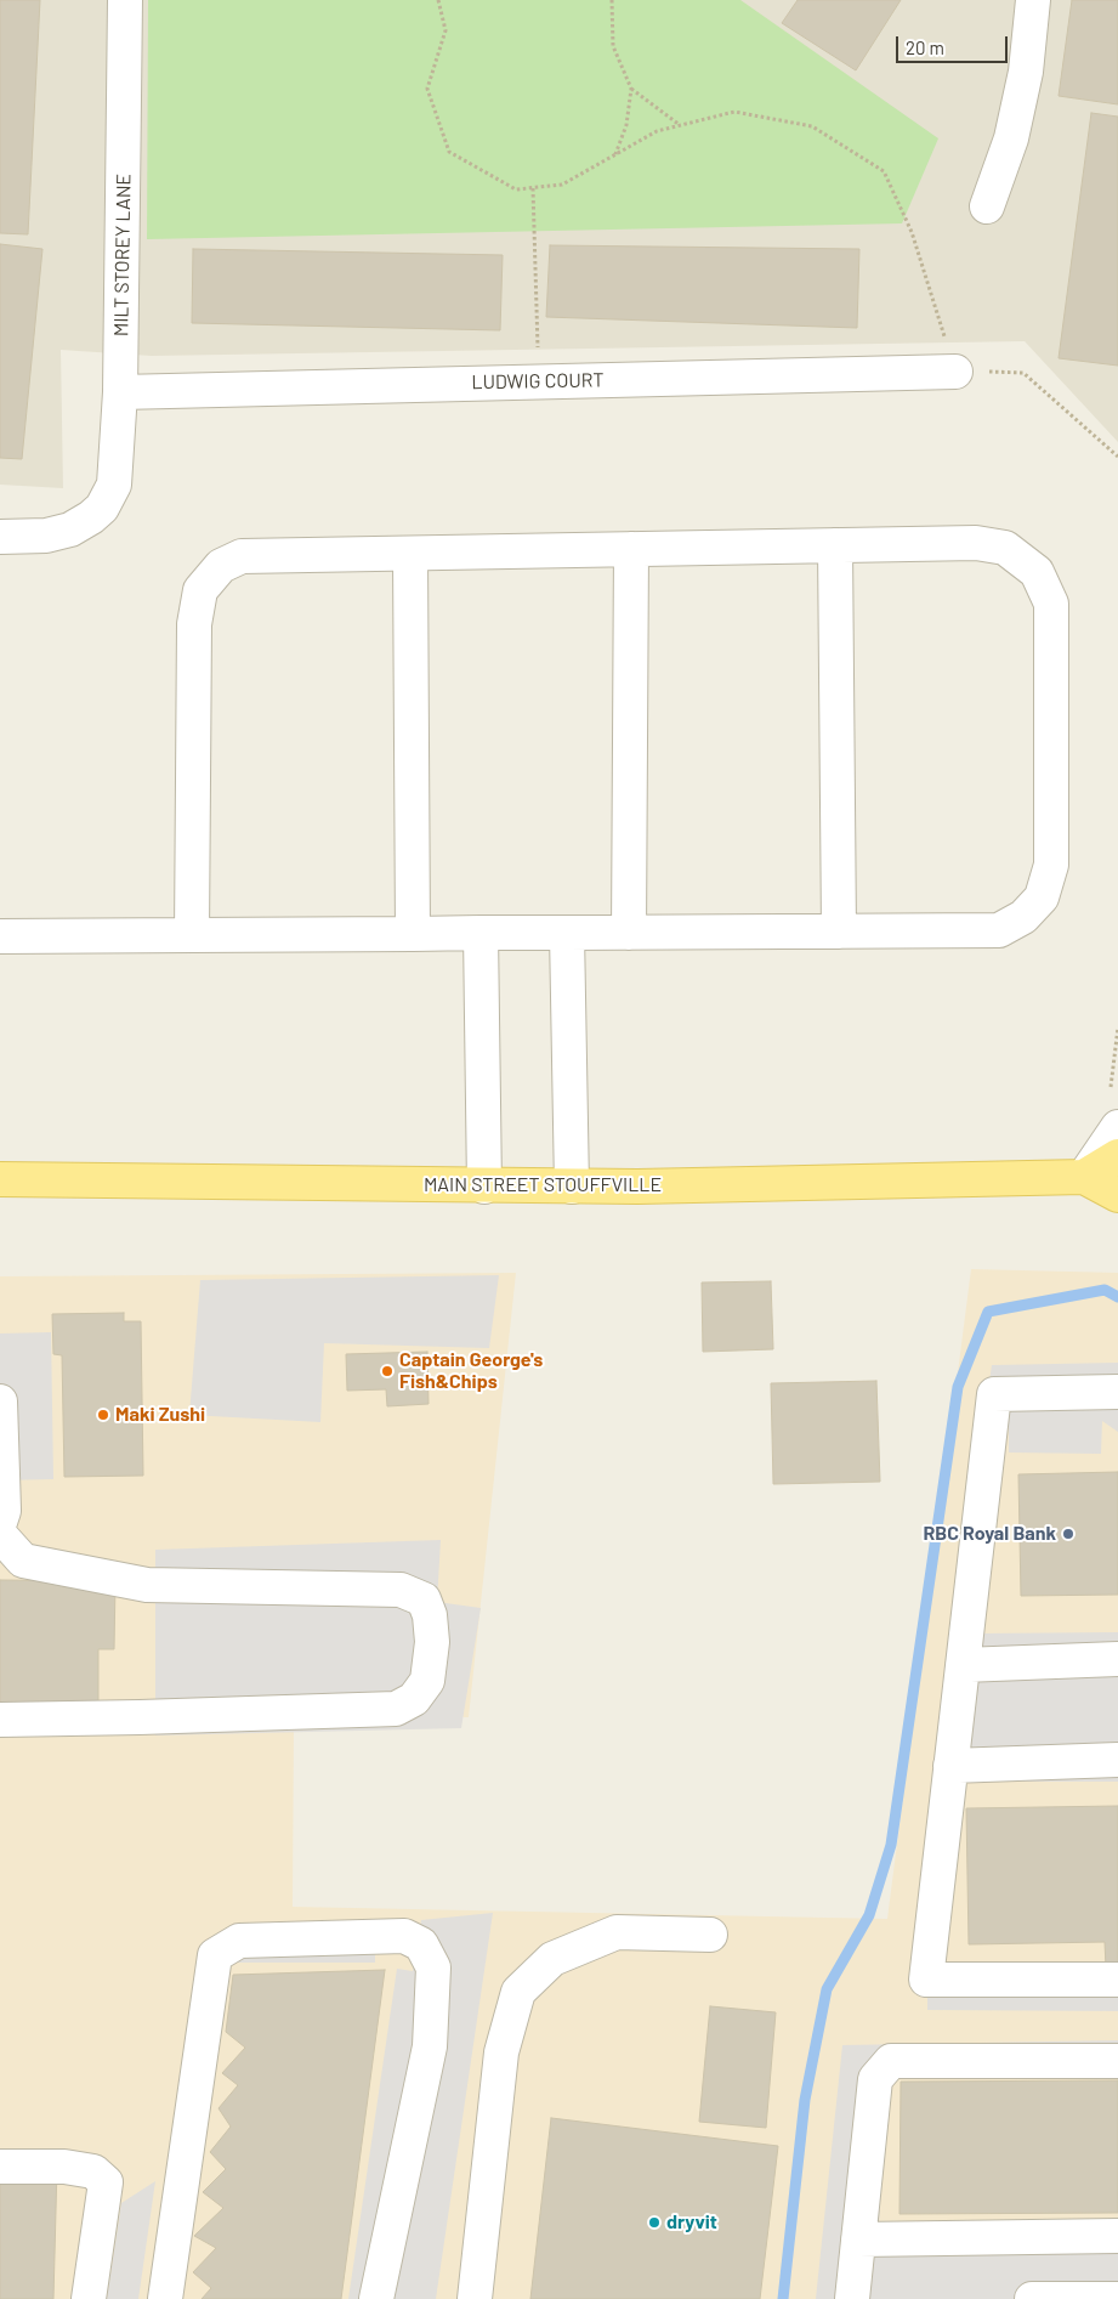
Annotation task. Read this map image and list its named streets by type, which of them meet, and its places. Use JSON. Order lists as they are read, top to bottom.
{
  "streets": {
    "main road": ["MAIN STREET STOUFFVILLE"],
    "street": ["MILT STOREY LANE", "LUDWIG COURT"]
  },
  "crossings": [
    ["MILT STOREY LANE", "LUDWIG COURT"]
  ],
  "places": [
    "Captain George's Fish&Chips",
    "Maki Zushi",
    "RBC Royal Bank",
    "dryvit"
  ],
  "scale_bar": "20 m"
}
